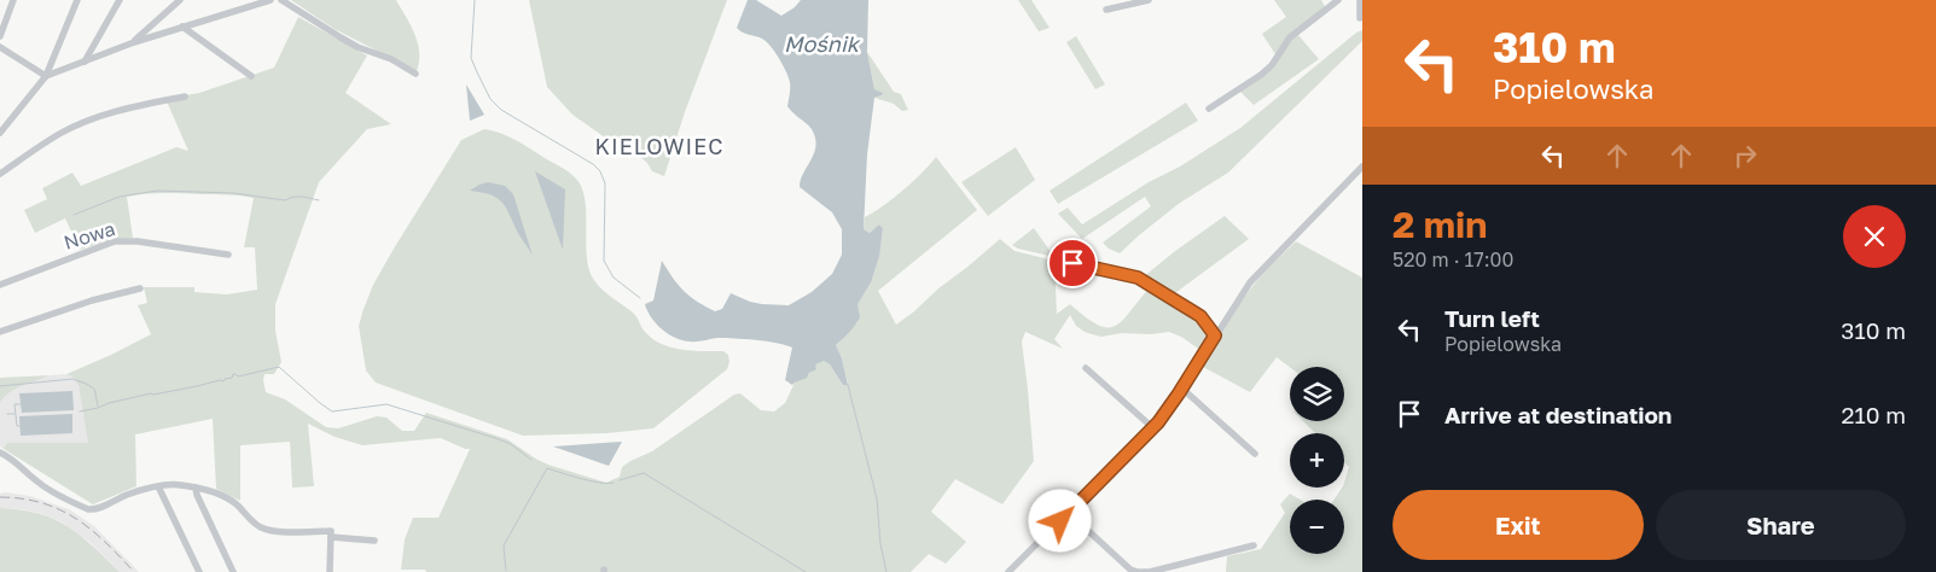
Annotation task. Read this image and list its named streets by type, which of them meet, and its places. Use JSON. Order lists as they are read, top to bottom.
{
  "streets": {
    "street": ["Nowa"]
  },
  "districts": ["KIELOWIEC"],
  "water": ["Mośnik"],
  "page": {
    "turn": ["310 m", "Popielowska"],
    "heading": ["2 min", "520 m · 17:00"],
    "list": [
      {
        "name": "Turn left",
        "note": "Popielowska",
        "value": "310 m"
      },
      {
        "name": "Arrive at destination",
        "value": "210 m"
      }
    ],
    "map_buttons": ["+", "−"],
    "buttons": ["Exit", "Share"]
  }
}
